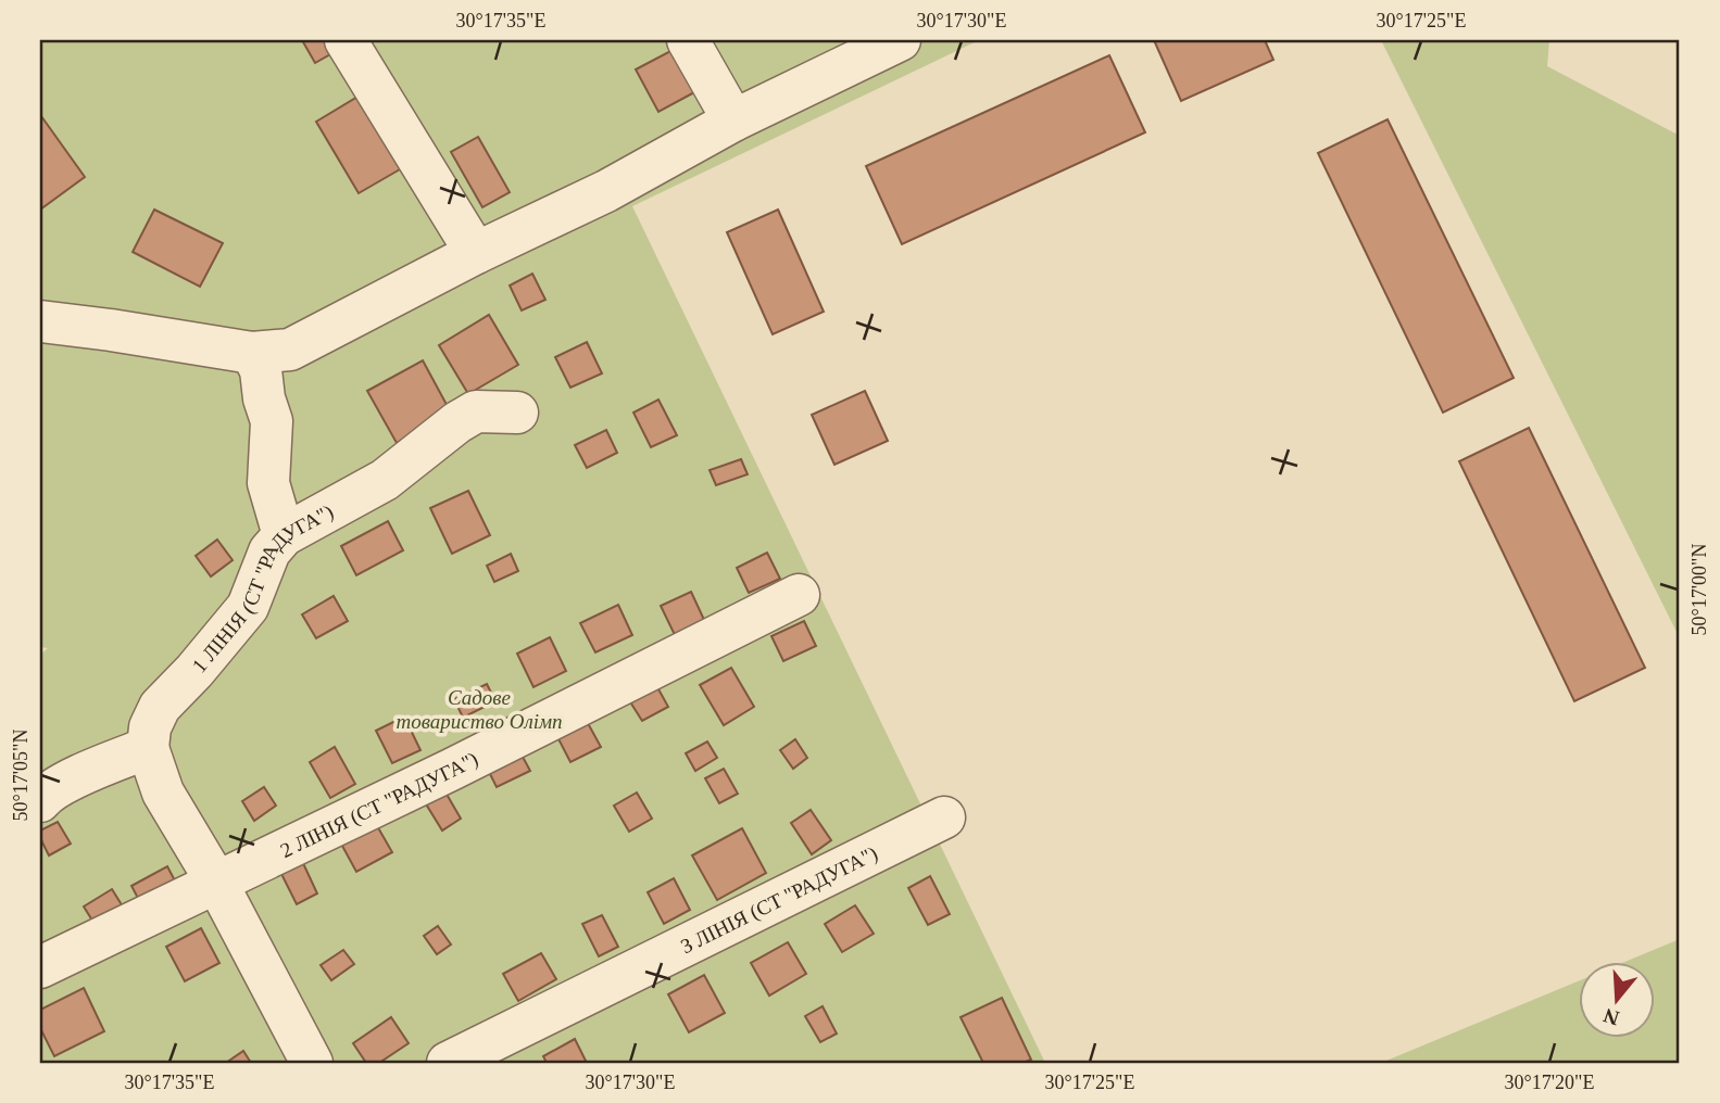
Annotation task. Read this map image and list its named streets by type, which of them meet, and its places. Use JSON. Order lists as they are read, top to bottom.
{
  "streets": {
    "street": ["1 ЛІНІЯ (СТ \"РАДУГА\")", "2 ЛІНІЯ (СТ \"РАДУГА\")", "З ЛІНІЯ (СТ \"РАДУГА\")"]
  },
  "parks": ["Садове товариство Олімп"],
  "north": "bottom",
  "coordinates": [
    "30°17'35\"E",
    "30°17'30\"E",
    "30°17'25\"E",
    "50°17'00\"N",
    "50°17'05\"N",
    "30°17'20\"E"
  ]
}
